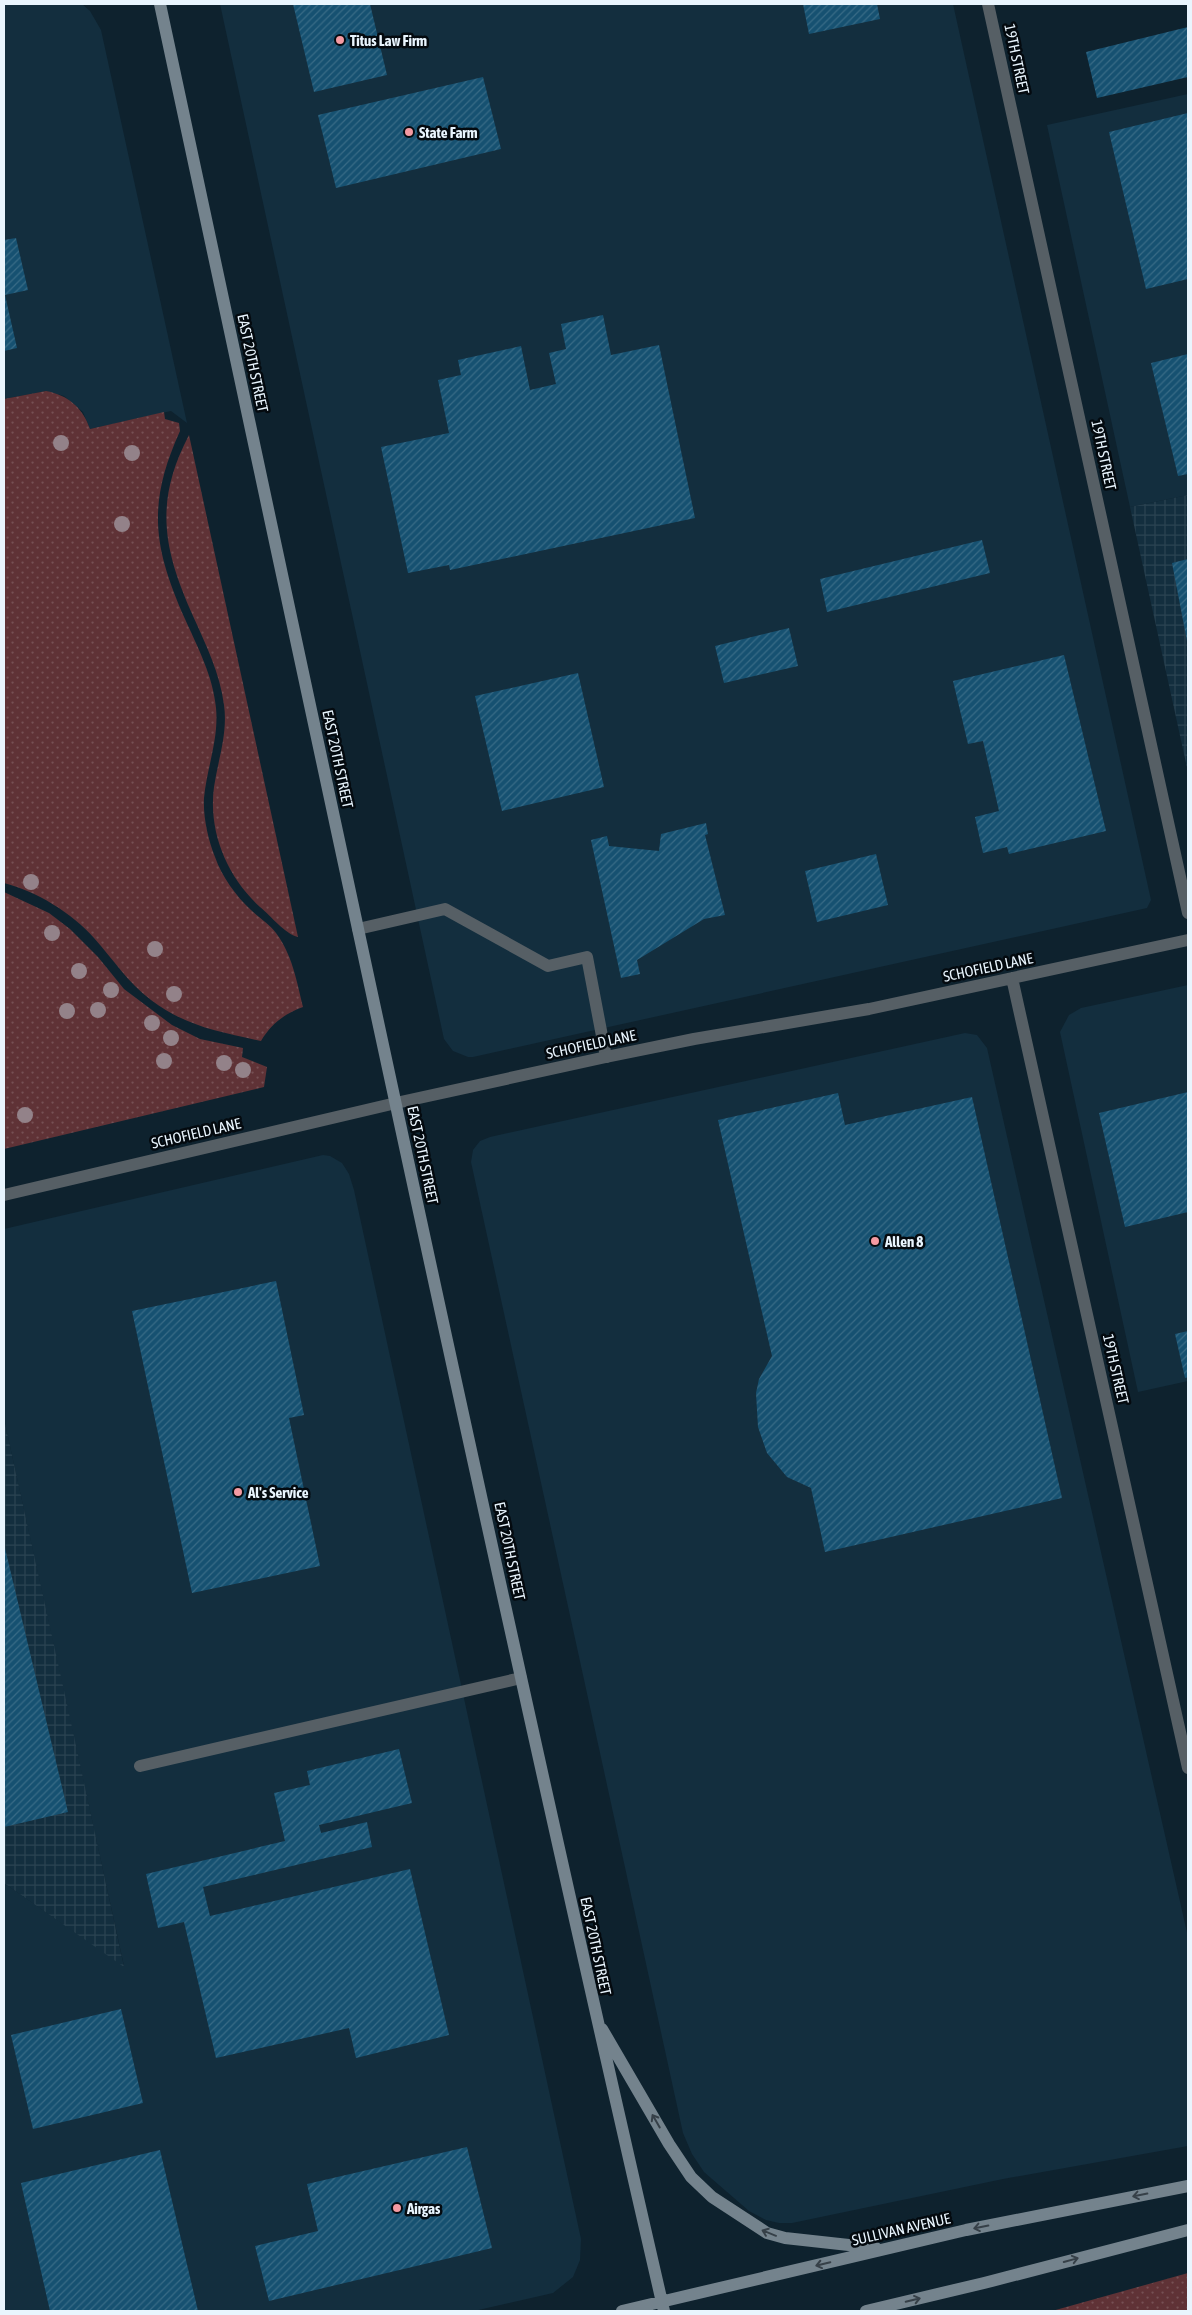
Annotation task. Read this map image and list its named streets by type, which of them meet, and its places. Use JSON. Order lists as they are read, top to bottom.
{
  "streets": {
    "main road": ["EAST 20TH STREET", "SULLIVAN AVENUE"],
    "street": ["19TH STREET", "SCHOFIELD LANE"]
  },
  "crossings": [
    ["19TH STREET", "SCHOFIELD LANE"],
    ["EAST 20TH STREET", "SCHOFIELD LANE"],
    ["EAST 20TH STREET", "SULLIVAN AVENUE"]
  ],
  "places": [
    "Titus Law Firm",
    "State Farm",
    "Allen 8",
    "Al's Service",
    "Airgas"
  ]
}
